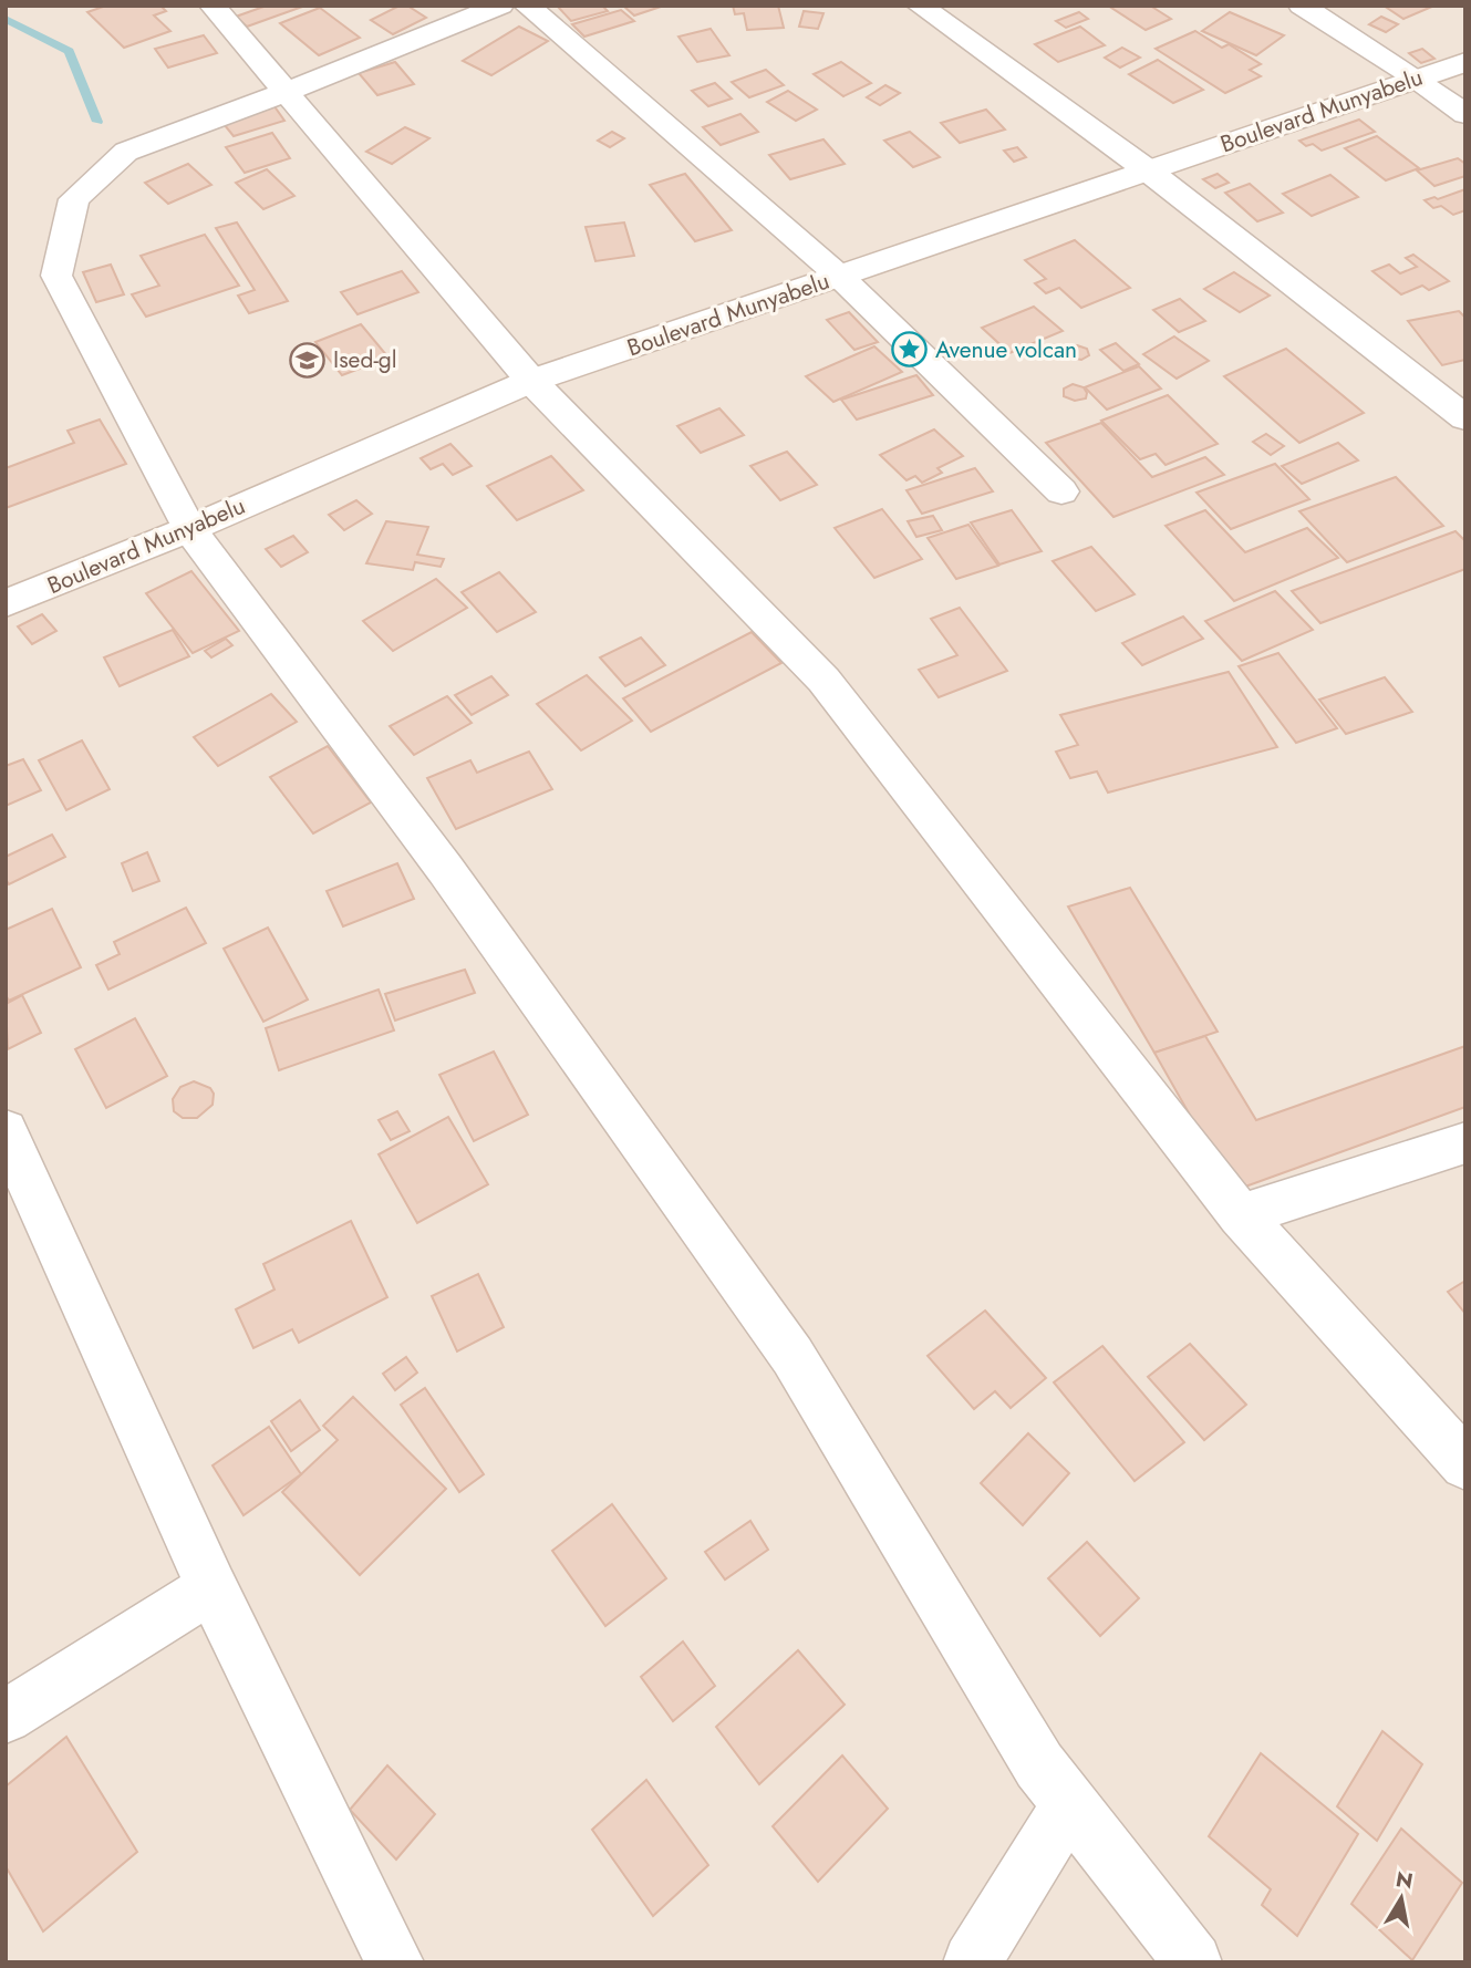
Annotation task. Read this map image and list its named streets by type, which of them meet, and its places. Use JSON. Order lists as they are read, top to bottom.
{
  "streets": {
    "street": ["Boulevard Munyabelu"]
  },
  "places": {
    "place": ["Avenue volcan"],
    "school or university": ["Ised-gl"]
  },
  "north": "top"
}
